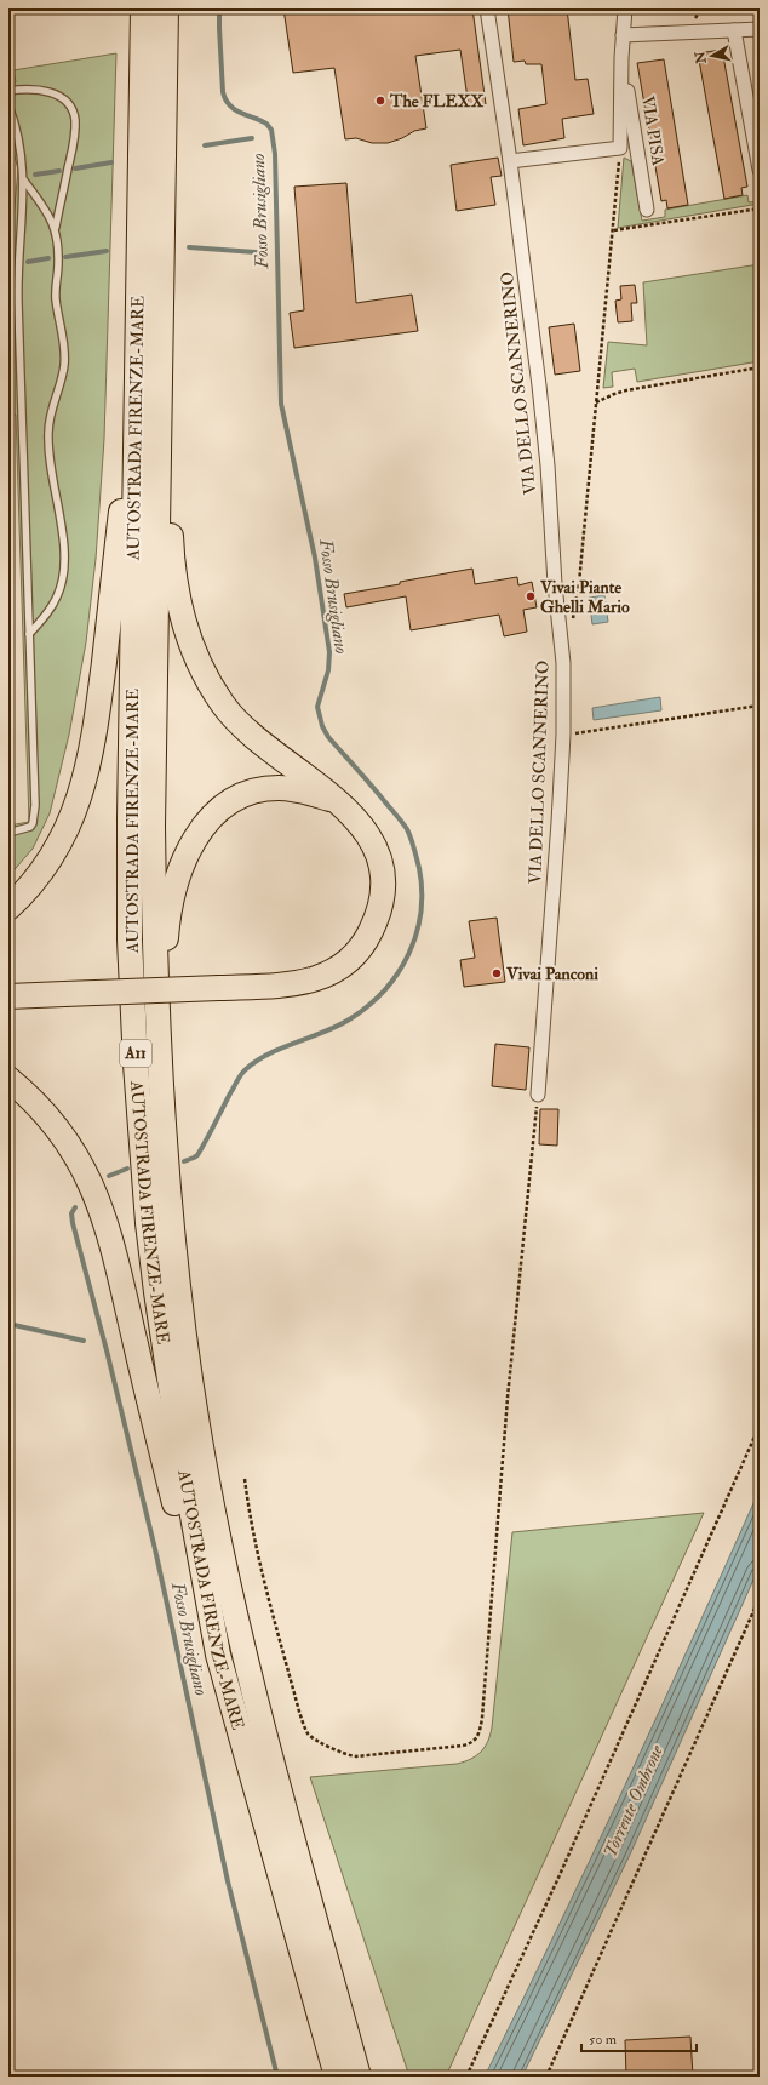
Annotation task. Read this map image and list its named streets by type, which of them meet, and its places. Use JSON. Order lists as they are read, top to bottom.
{
  "streets": {
    "highway": ["AUTOSTRADA FIRENZE-MARE", "A11"],
    "street": ["VIA PISA", "VIA DELLO SCANNERINO"]
  },
  "water": ["Fosso Brusigliano", "Torrente Ombrone"],
  "places": ["The FLEXX", "Vivai Piante Ghelli Mario", "Vivai Panconi"],
  "scale_bar": "50 m",
  "north": "left"
}
